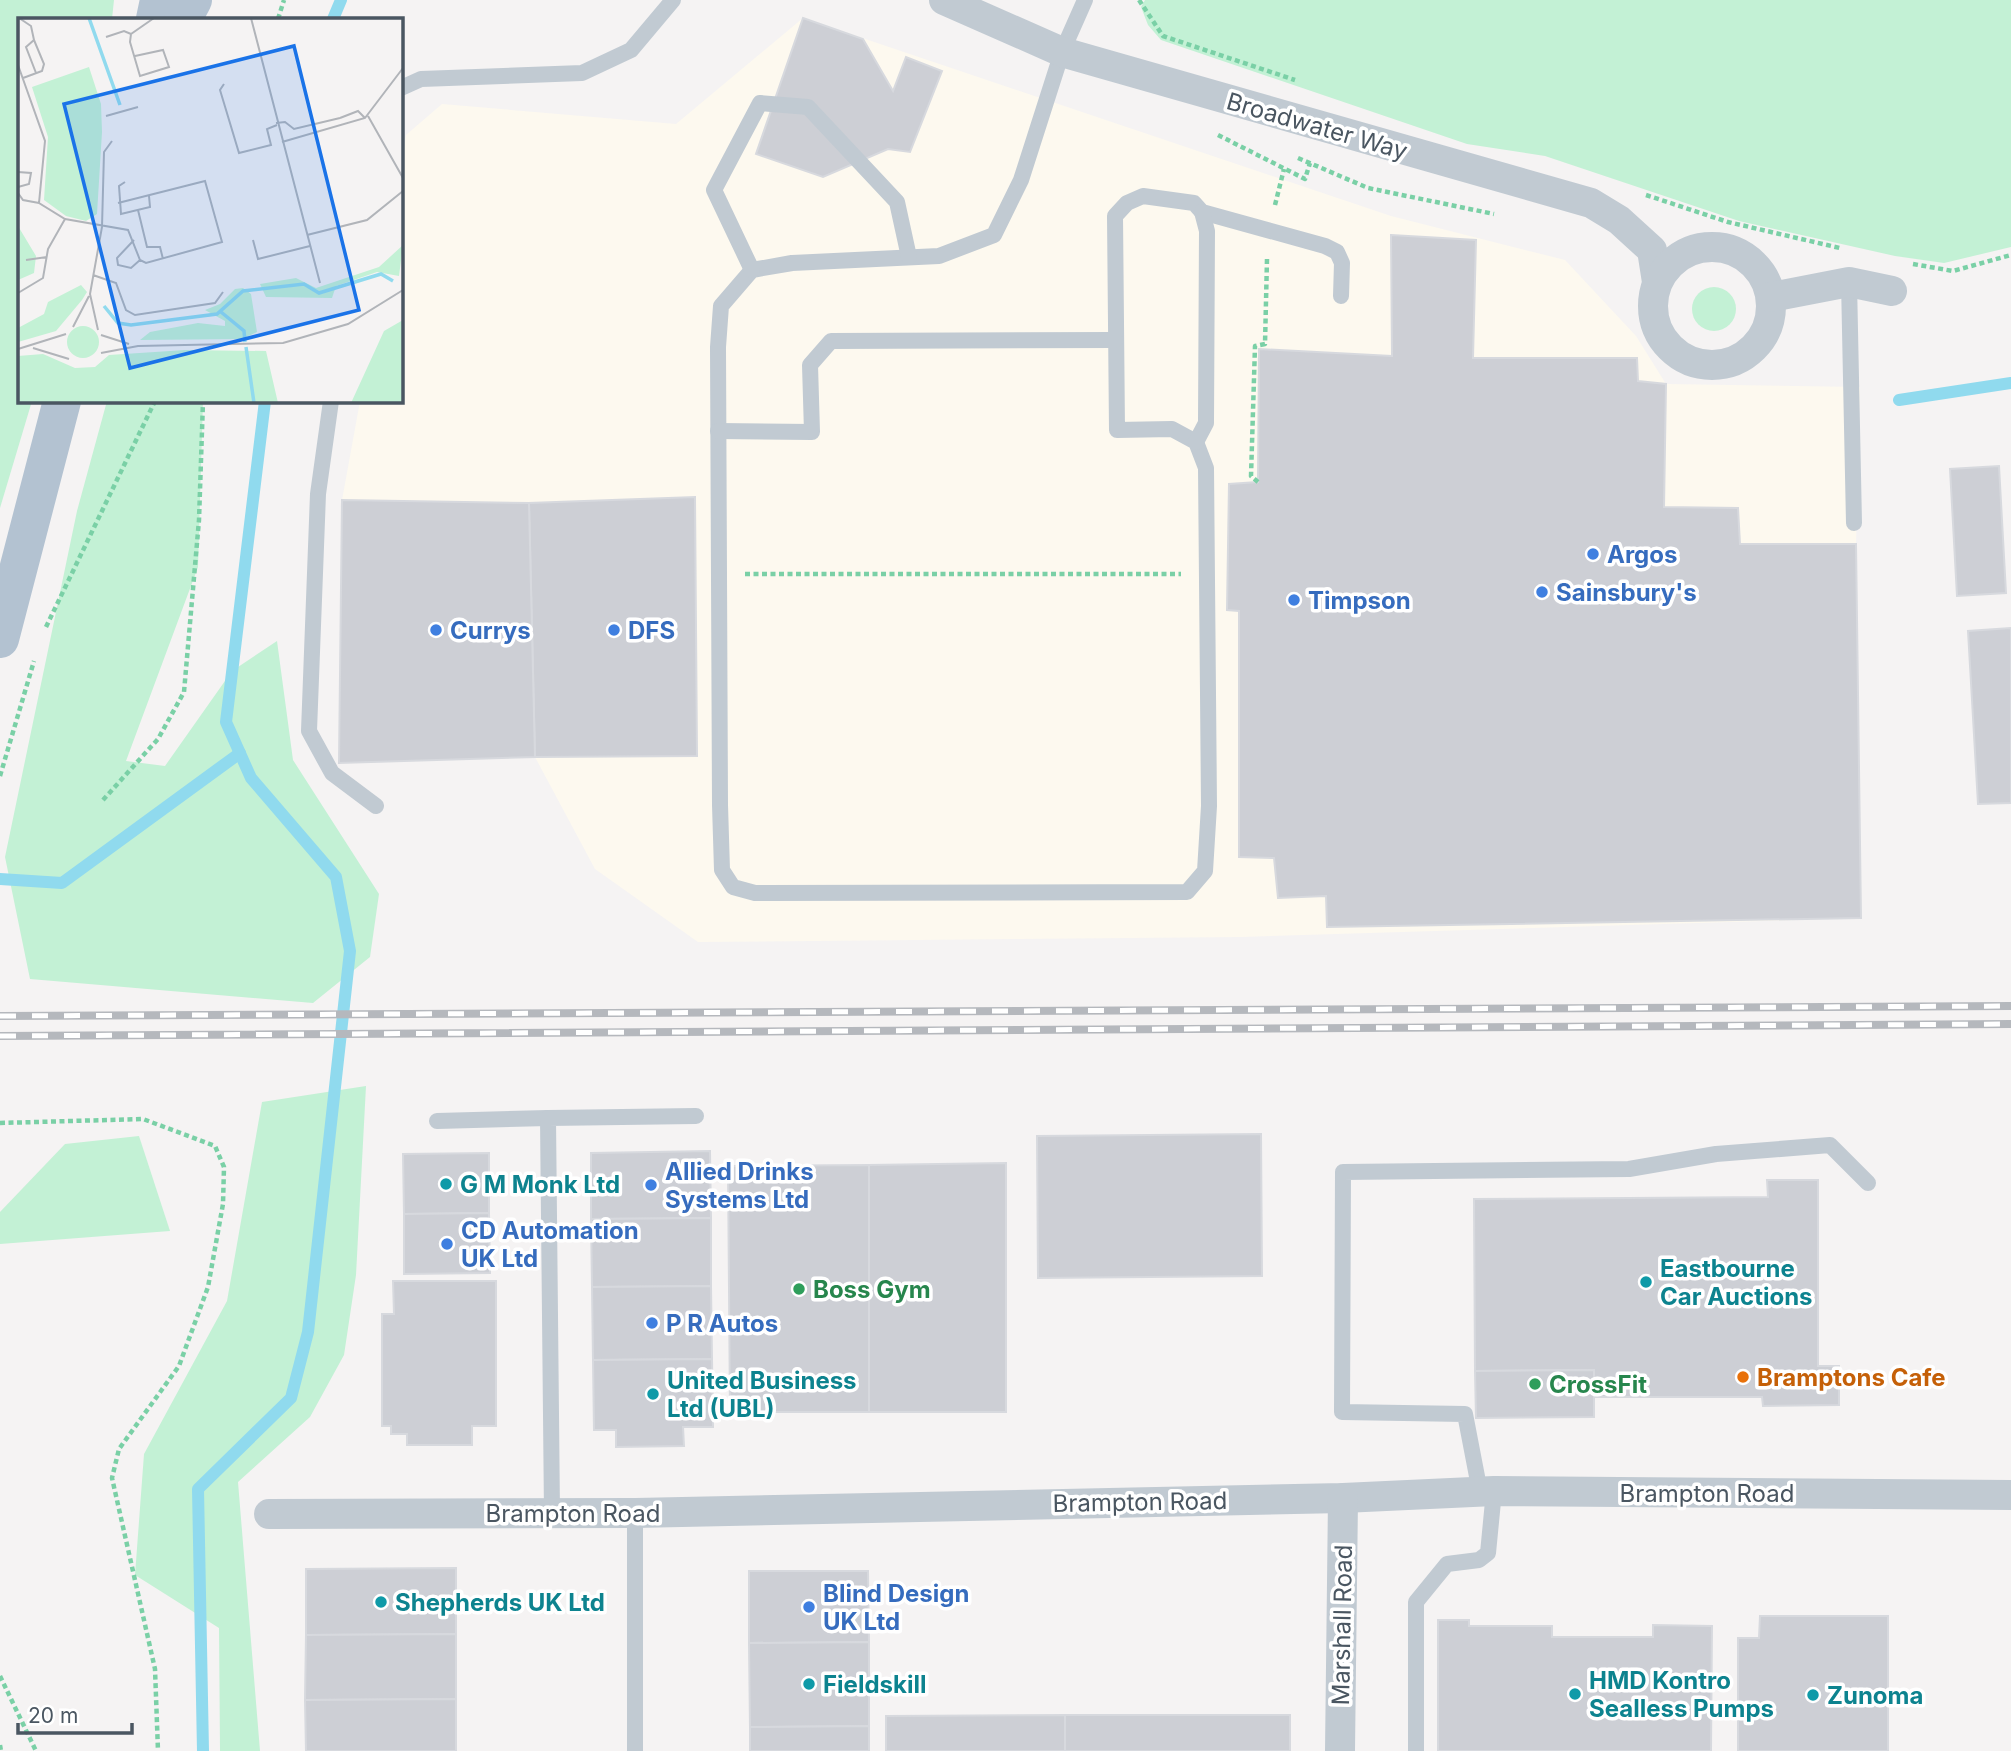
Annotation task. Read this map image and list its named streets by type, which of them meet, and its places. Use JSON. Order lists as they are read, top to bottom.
{
  "streets": {
    "street": ["Broadwater Way", "Brampton Road", "Marshall Road"]
  },
  "crossings": [
    ["Brampton Road", "Marshall Road"]
  ],
  "places": [
    "Argos",
    "Sainsbury's",
    "Timpson",
    "Currys",
    "DFS",
    "G M Monk Ltd",
    "Allied Drinks Systems Ltd",
    "CD Automation UK Ltd",
    "Eastbourne Car Auctions",
    "Boss Gym",
    "P R Autos",
    "Bramptons Cafe",
    "CrossFit",
    "United Business Ltd (UBL)",
    "Shepherds UK Ltd",
    "Blind Design UK Ltd",
    "Fieldskill",
    "HMD Kontro Sealless Pumps",
    "Zunoma"
  ],
  "scale_bar": "20 m"
}
